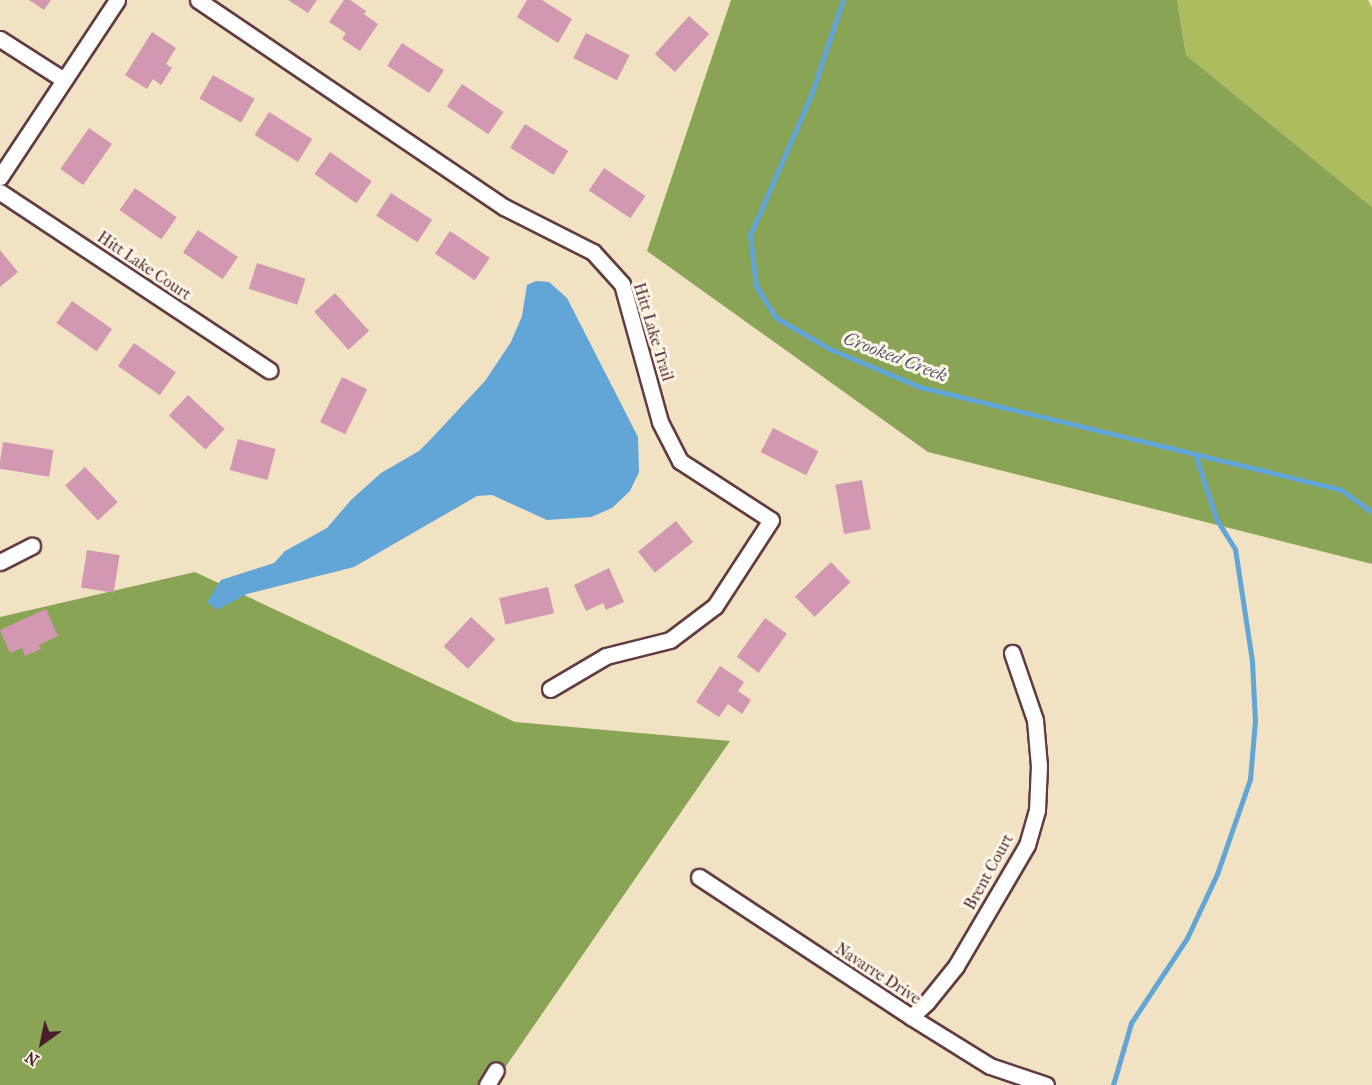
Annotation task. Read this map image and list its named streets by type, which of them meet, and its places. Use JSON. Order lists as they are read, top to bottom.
{
  "streets": {
    "street": [
      "Hitt Lake Court",
      "Hitt Lake Trail",
      "Brent Court",
      "Navarre Drive"
    ]
  },
  "crossings": [
    ["Brent Court", "Navarre Drive"]
  ],
  "water": ["Crooked Creek"],
  "north": "bottom left"
}
